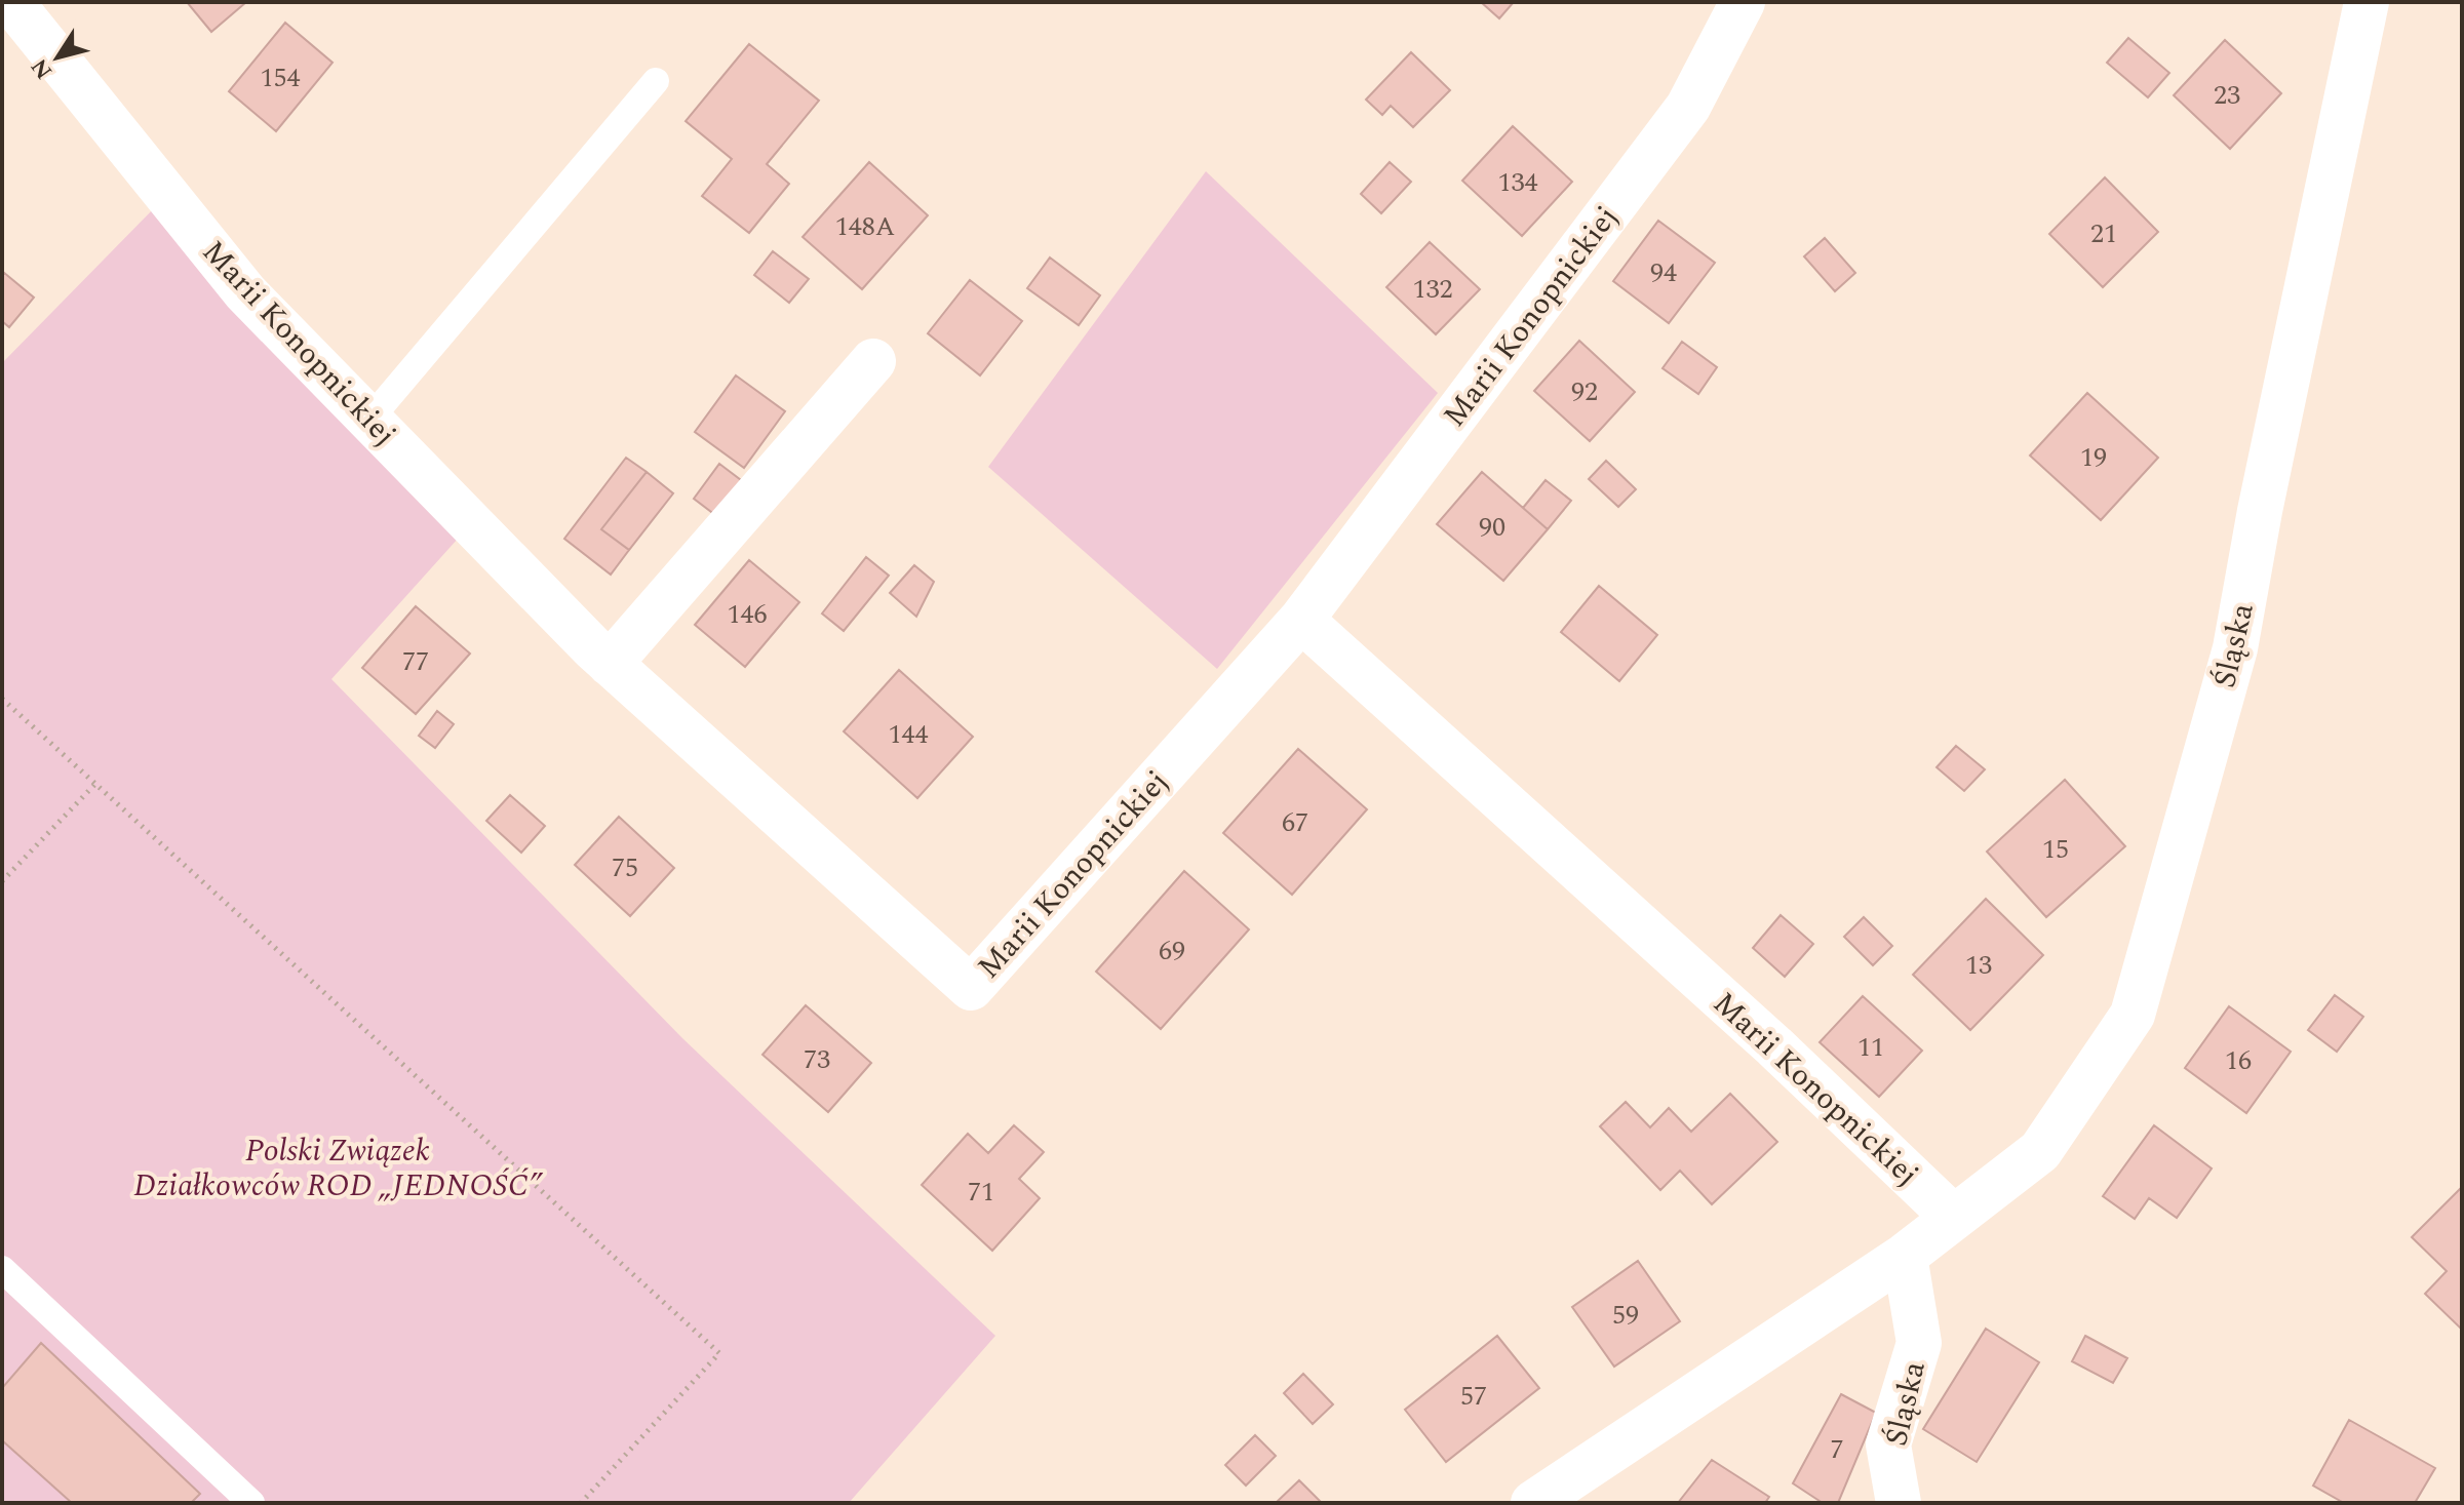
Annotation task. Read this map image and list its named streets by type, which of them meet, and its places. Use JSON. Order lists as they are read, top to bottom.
{
  "streets": {
    "street": ["Marii Konopnickiej", "Śląska"]
  },
  "crossings": [
    ["Marii Konopnickiej", "Śląska"]
  ],
  "parks": ["Polski Związek Działkowców ROD „JEDNOŚĆ”"],
  "house_numbers": [
    "154",
    "23",
    "134",
    "148A",
    "21",
    "94",
    "132",
    "92",
    "19",
    "90",
    "146",
    "77",
    "144",
    "67",
    "15",
    "75",
    "69",
    "13",
    "11",
    "73",
    "16",
    "71",
    "59",
    "57",
    "7"
  ],
  "north": "bottom left"
}
